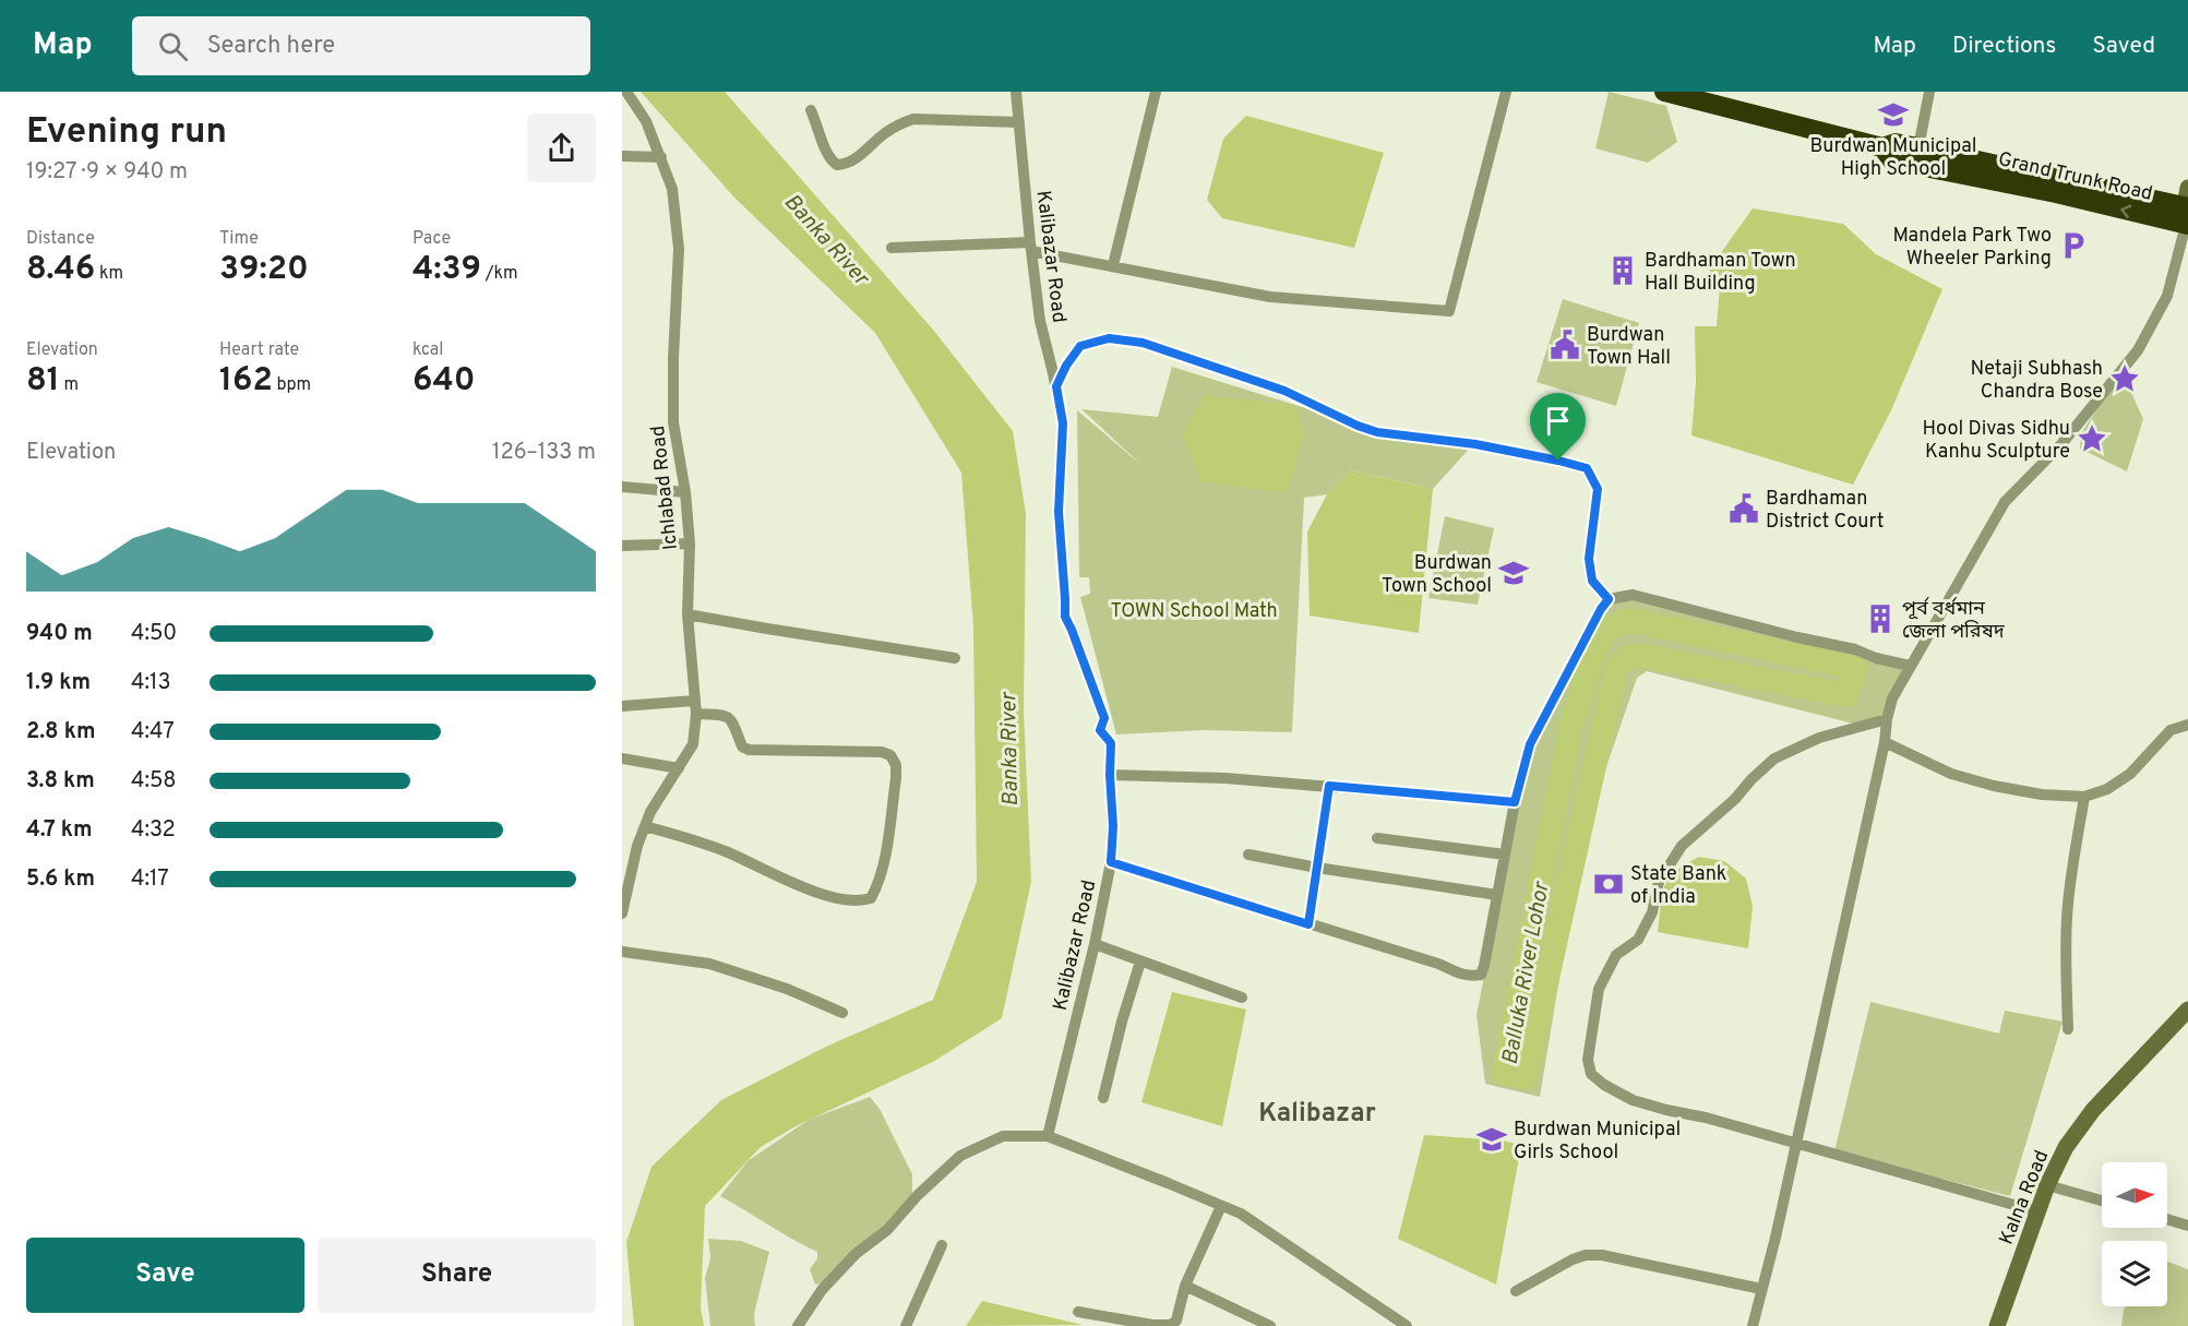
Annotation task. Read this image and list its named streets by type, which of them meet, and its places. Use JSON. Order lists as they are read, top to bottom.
{
  "streets": {
    "highway": ["Grand Trunk Road"],
    "street": ["Kalibazar Road", "Ichlabad Road", "Kalna Road"]
  },
  "districts": ["Kalibazar"],
  "water": ["Banka River", "Balluka River Lohor"],
  "parks": ["TOWN School Math"],
  "places": {
    "school or university": ["Burdwan Municipal High School", "Burdwan Town School", "Burdwan Municipal Girls School"],
    "parking": ["Mandela Park Two Wheeler Parking"],
    "building": ["Bardhaman Town Hall Building", "পূর্ব বর্ধমান জেলা পরিষদ"],
    "public building": ["Burdwan Town Hall", "Bardhaman District Court"],
    "place": ["Netaji Subhash Chandra Bose", "Hool Divas Sidhu Kanhu Sculpture"],
    "bank": ["State Bank of India"]
  },
  "north": "right",
  "page": {
    "header": "Map",
    "search": "Search here",
    "nav": ["Map", "Directions", "Saved"],
    "heading": ["Evening run", "19:27 · 9 × 940 m"],
    "stats": [
      ["Distance", "8.46 km"],
      ["Time", "39:20"],
      ["Pace", "4:39 /km"],
      ["Elevation", "81 m"],
      ["Heart rate", "162 bpm"],
      ["kcal", "640"]
    ],
    "chart": ["Elevation", "126–133 m"],
    "list": [
      {
        "name": "940 m",
        "note": "4:50"
      },
      {
        "name": "1.9 km",
        "note": "4:13"
      },
      {
        "name": "2.8 km",
        "note": "4:47"
      },
      {
        "name": "3.8 km",
        "note": "4:58"
      },
      {
        "name": "4.7 km",
        "note": "4:32"
      },
      {
        "name": "5.6 km",
        "note": "4:17"
      }
    ],
    "buttons": ["Save", "Share"]
  }
}
